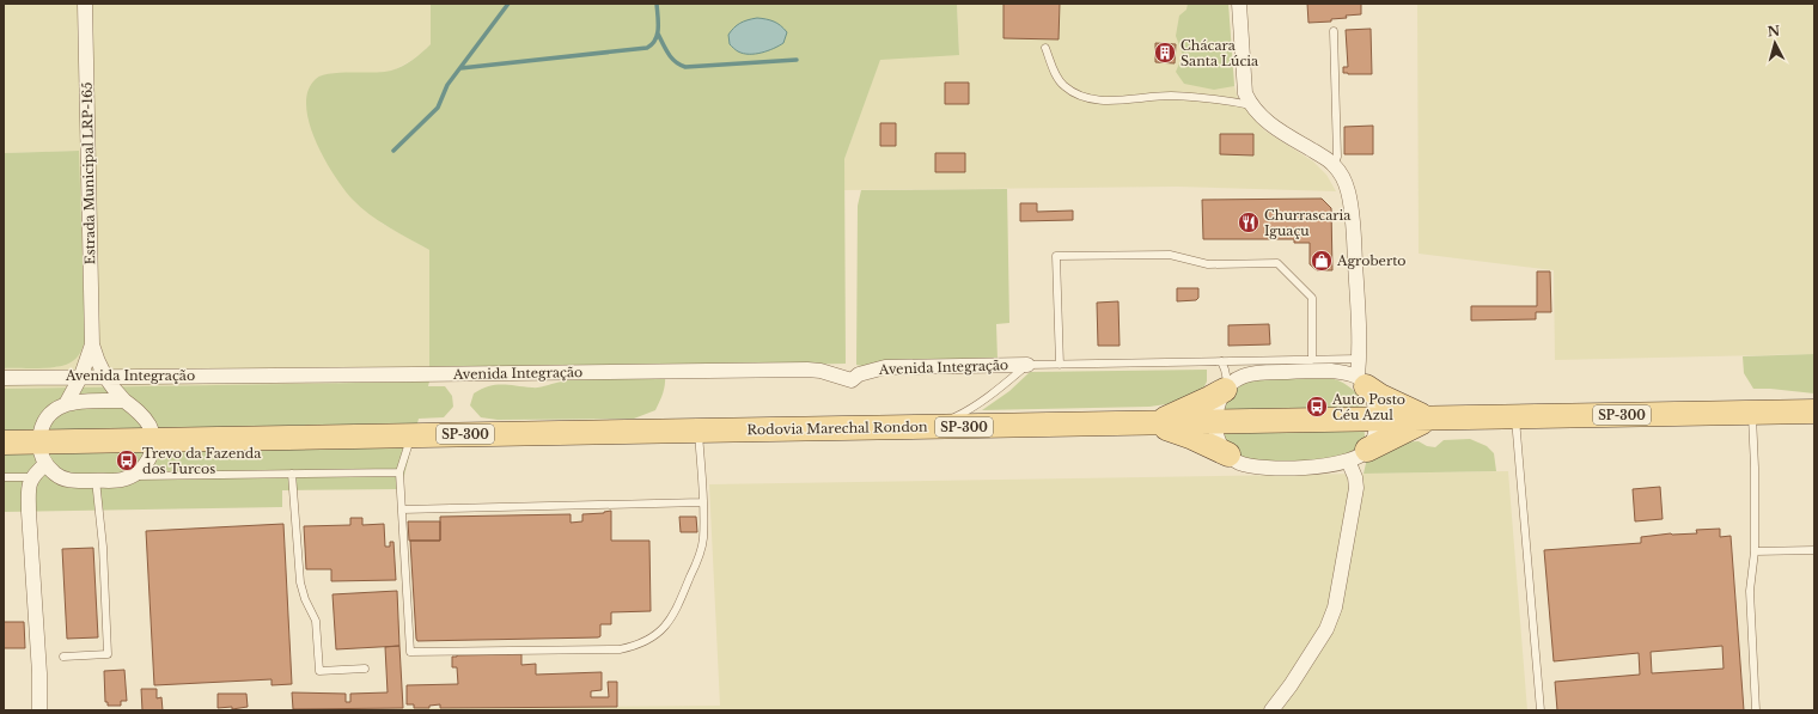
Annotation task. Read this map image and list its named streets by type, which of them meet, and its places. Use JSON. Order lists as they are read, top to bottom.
{
  "streets": {
    "main road": ["SP-300", "Rodovia Marechal Rondon"],
    "street": ["Estrada Municipal LRP-165", "Avenida Integração"]
  },
  "crossings": [
    ["Estrada Municipal LRP-165", "Avenida Integração"],
    ["Estrada Municipal LRP-165", "Rodovia Marechal Rondon"]
  ],
  "places": {
    "building": ["Chácara Santa Lúcia"],
    "restaurant": ["Churrascaria Iguaçu"],
    "shop": ["Agroberto"],
    "bus stop": ["Auto Posto Céu Azul", "Trevo da Fazenda dos Turcos"]
  },
  "north": "top"
}
